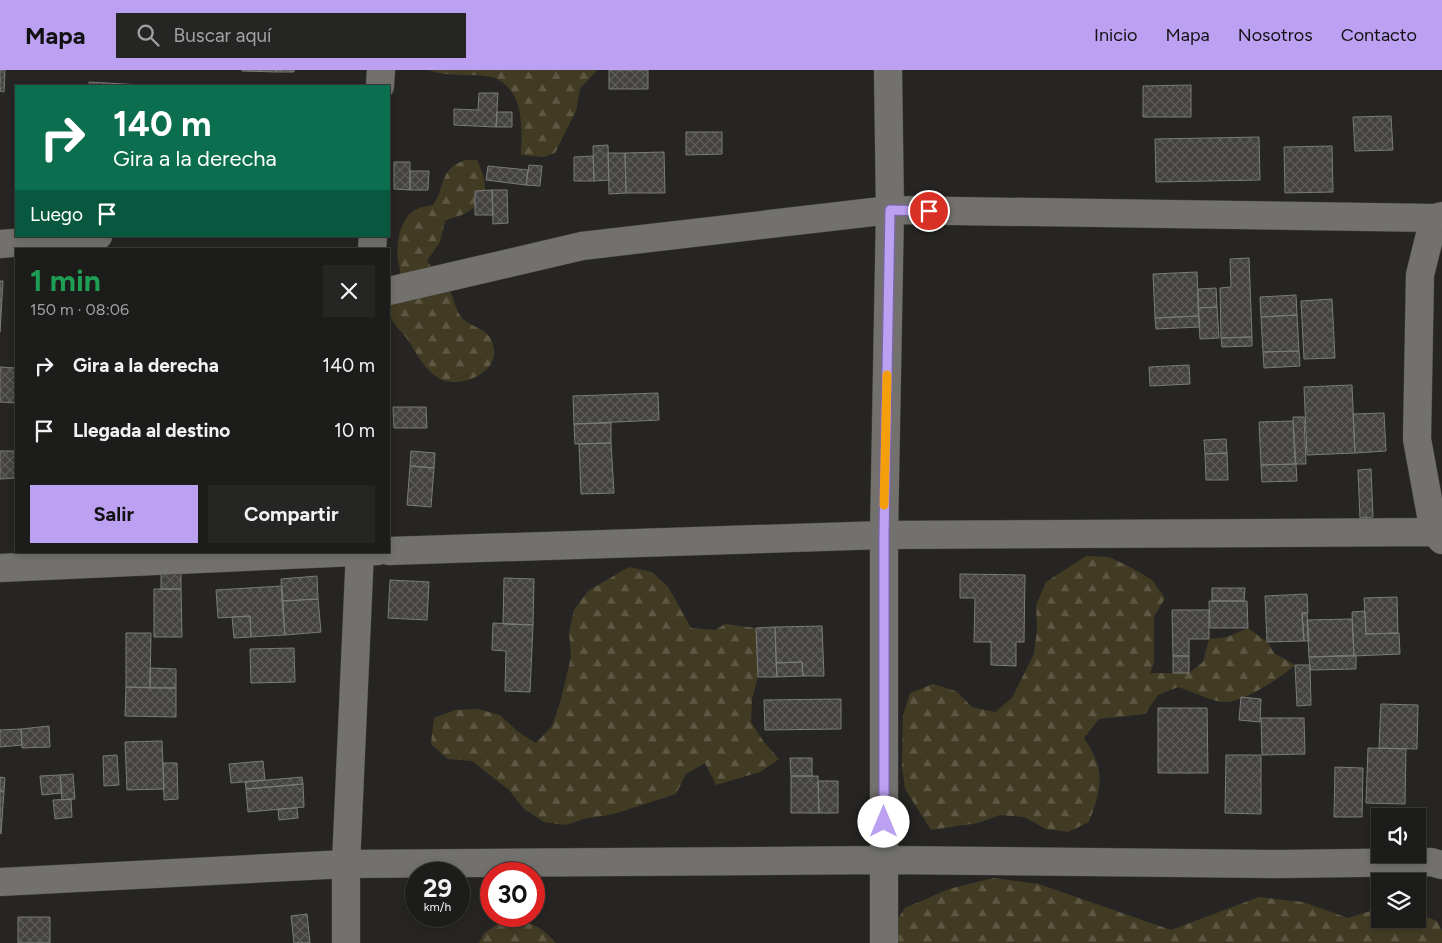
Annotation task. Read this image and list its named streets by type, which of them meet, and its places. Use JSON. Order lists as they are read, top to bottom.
{
  "page": {
    "header": "Mapa",
    "search": "Buscar aquí",
    "nav": [
      "Inicio",
      "Mapa",
      "Nosotros",
      "Contacto"
    ],
    "turn": ["140 m", "Gira a la derecha"],
    "then": "Luego",
    "heading": ["1 min", "150 m · 08:06"],
    "list": [
      {
        "name": "Gira a la derecha",
        "value": "140 m"
      },
      {
        "name": "Llegada al destino",
        "value": "10 m"
      }
    ],
    "buttons": ["Salir", "Compartir"],
    "speed": "29 km/h",
    "limit": "30"
  }
}
